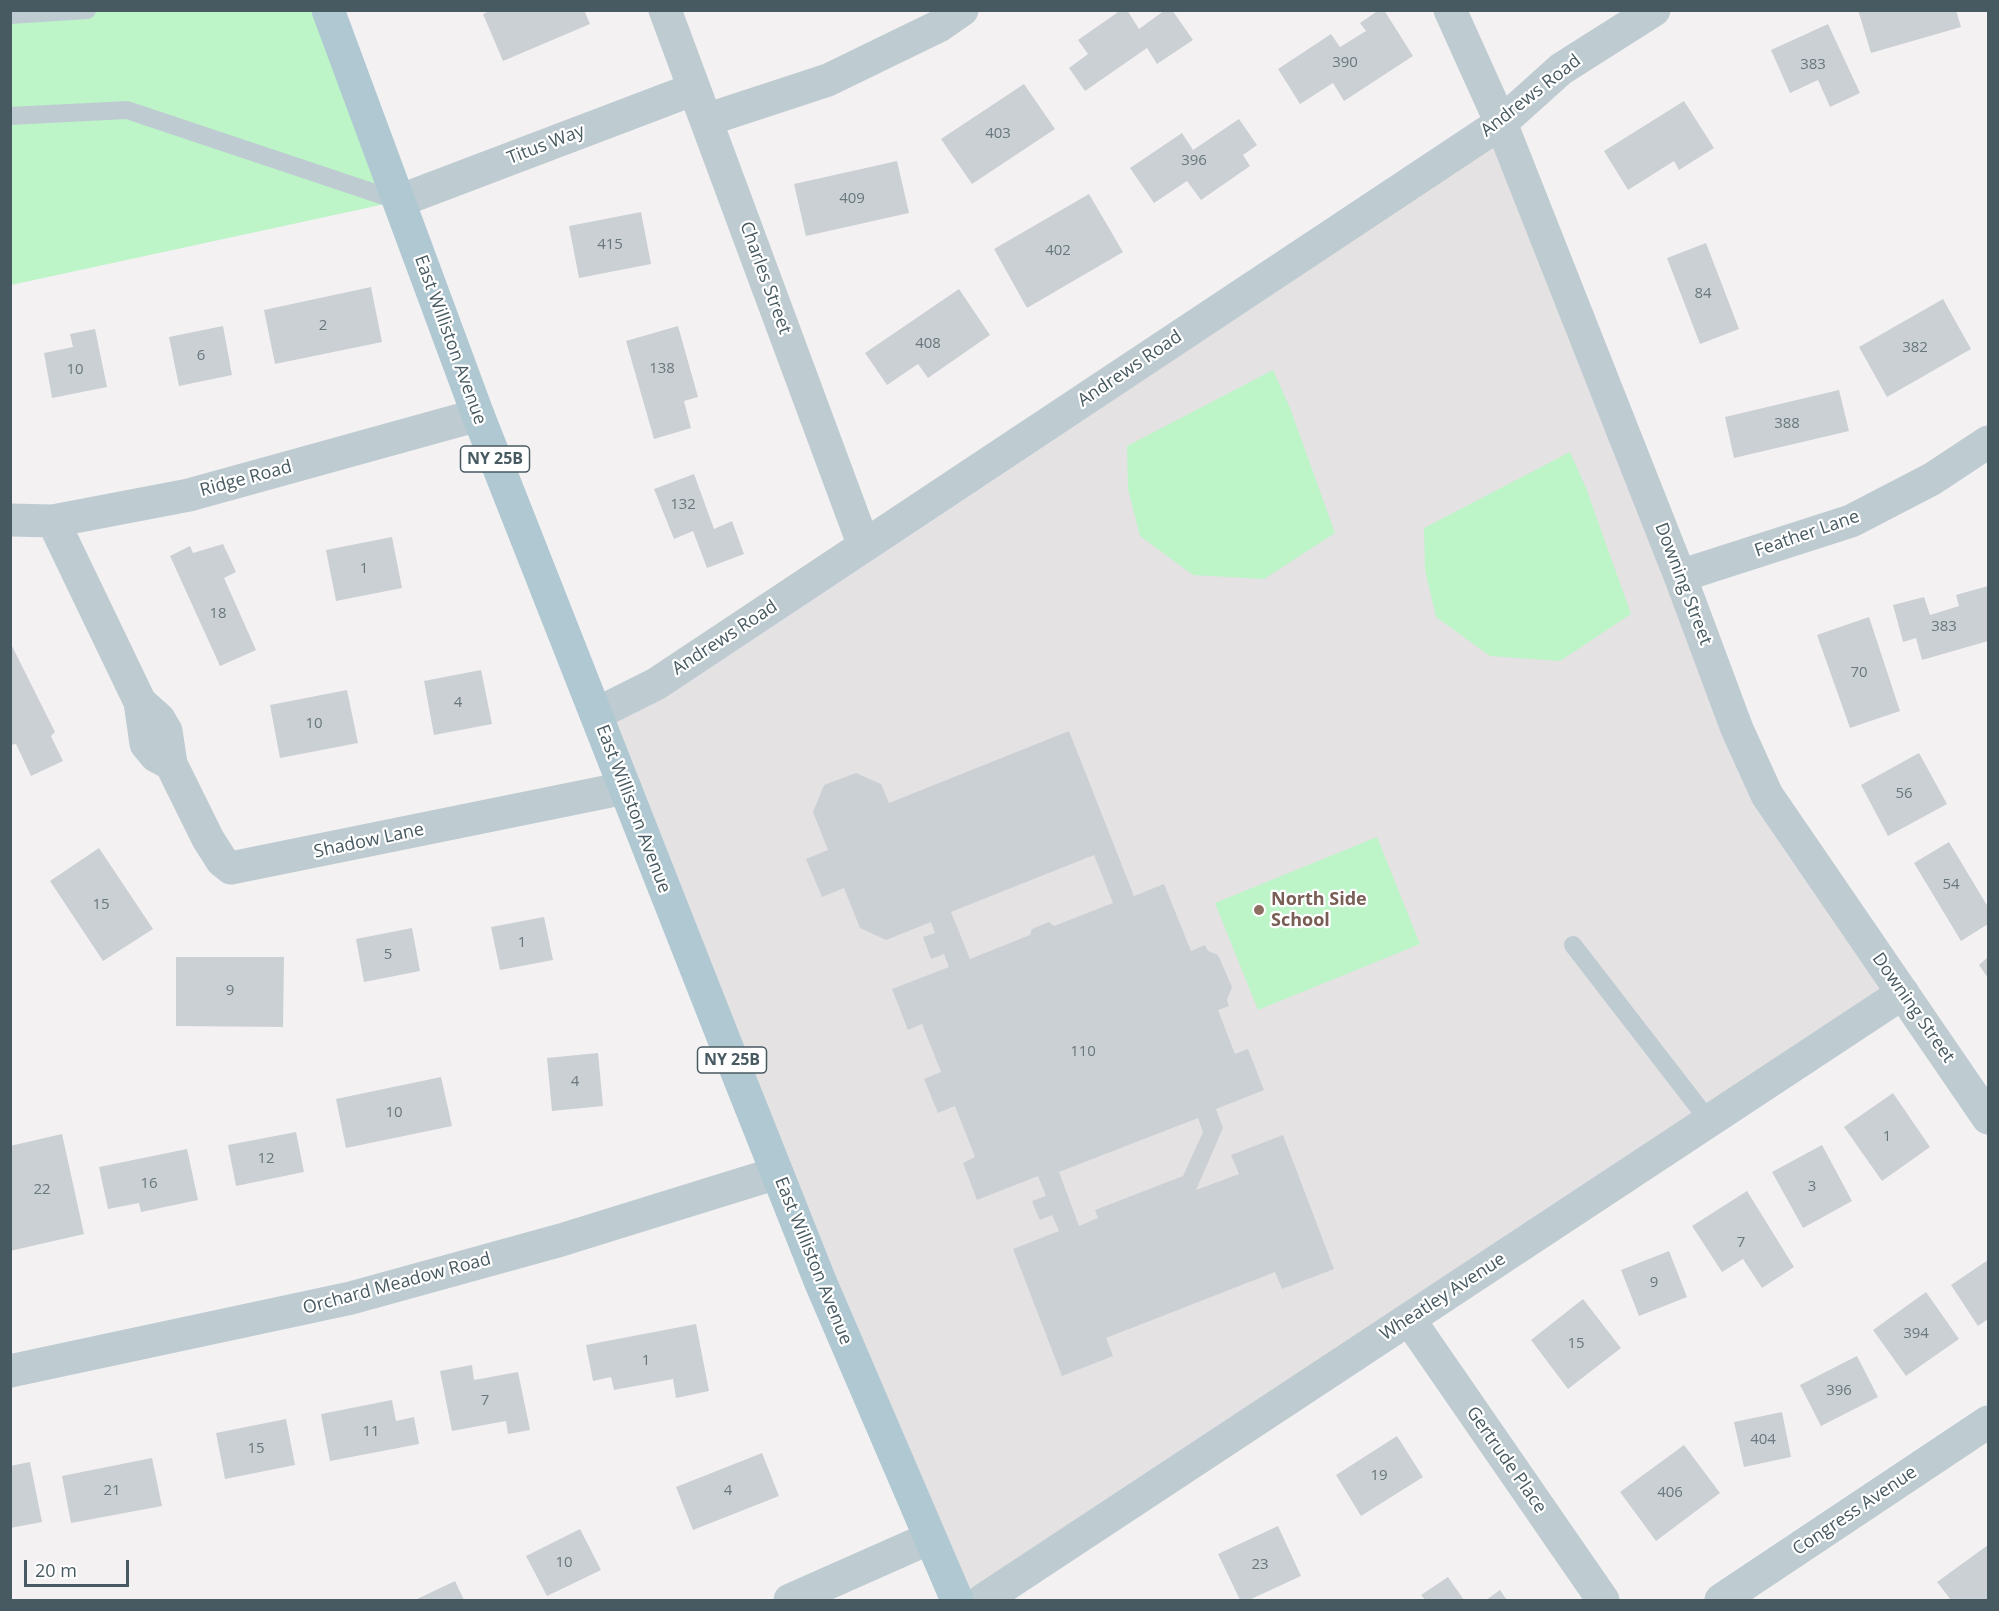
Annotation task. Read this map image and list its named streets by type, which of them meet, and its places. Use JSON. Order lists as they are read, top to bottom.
{
  "streets": {
    "main road": ["East Williston Avenue", "NY 25B"],
    "street": [
      "Andrews Road",
      "Titus Way",
      "Charles Street",
      "Ridge Road",
      "Feather Lane",
      "Downing Street",
      "Shadow Lane",
      "Orchard Meadow Road",
      "Wheatley Avenue",
      "Gertrude Place",
      "Congress Avenue"
    ]
  },
  "crossings": [
    ["Andrews Road", "Charles Street"],
    ["Andrews Road", "East Williston Avenue"],
    ["Andrews Road", "Downing Street"],
    ["Titus Way", "Charles Street"],
    ["Titus Way", "East Williston Avenue"],
    ["East Williston Avenue", "Ridge Road"],
    ["East Williston Avenue", "Shadow Lane"],
    ["East Williston Avenue", "Orchard Meadow Road"],
    ["Ridge Road", "Shadow Lane"],
    ["Feather Lane", "Downing Street"],
    ["Downing Street", "Wheatley Avenue"],
    ["Wheatley Avenue", "Gertrude Place"]
  ],
  "places": ["North Side School"],
  "house_numbers": [
    "390",
    "383",
    "403",
    "396",
    "409",
    "415",
    "402",
    "84",
    "2",
    "408",
    "382",
    "6",
    "138",
    "10",
    "388",
    "132",
    "1",
    "18",
    "383",
    "70",
    "4",
    "10",
    "56",
    "54",
    "15",
    "1",
    "5",
    "9",
    "110",
    "4",
    "10",
    "1",
    "12",
    "16",
    "3",
    "22",
    "7",
    "9",
    "394",
    "15",
    "1",
    "396",
    "7",
    "11",
    "404",
    "15",
    "19",
    "21",
    "4",
    "406",
    "10",
    "23"
  ],
  "scale_bar": "20 m"
}
